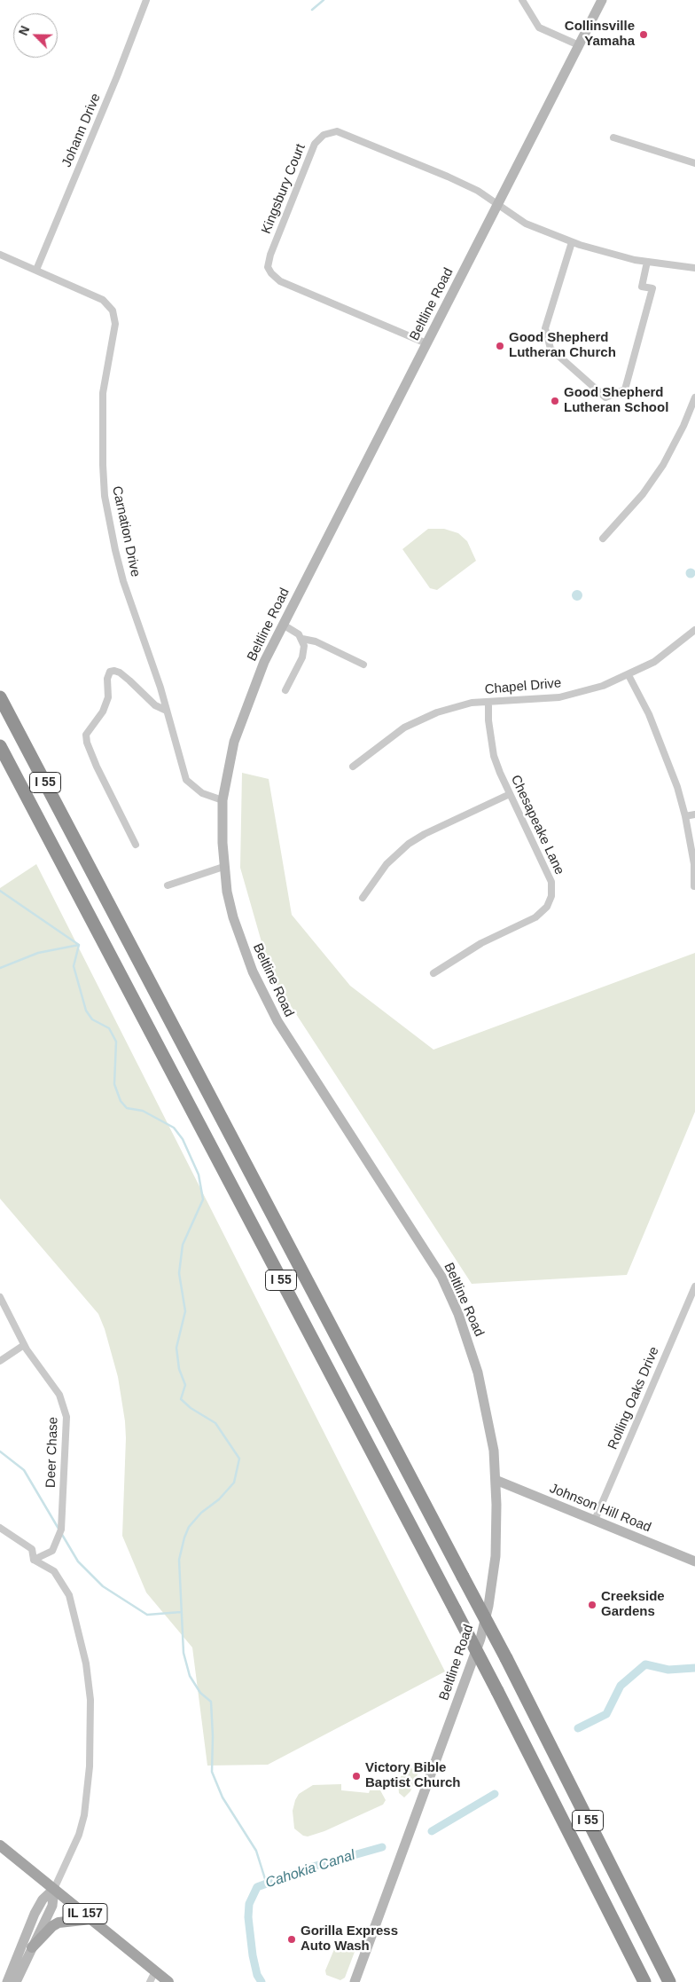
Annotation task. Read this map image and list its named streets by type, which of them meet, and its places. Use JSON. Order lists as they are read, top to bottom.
{
  "streets": {
    "highway": ["I 55"],
    "main road": ["Beltline Road", "Johnson Hill Road", "IL 157"],
    "street": [
      "Johann Drive",
      "Kingsbury Court",
      "Carnation Drive",
      "Chapel Drive",
      "Chesapeake Lane",
      "Rolling Oaks Drive",
      "Deer Chase"
    ]
  },
  "crossings": [
    ["Johann Drive", "Carnation Drive"],
    ["Kingsbury Court", "Beltline Road"],
    ["Beltline Road", "Carnation Drive"],
    ["Beltline Road", "Johnson Hill Road"],
    ["Chapel Drive", "Chesapeake Lane"],
    ["Rolling Oaks Drive", "Johnson Hill Road"]
  ],
  "water": ["Cahokia Canal"],
  "places": [
    "Collinsville Yamaha",
    "Good Shepherd Lutheran Church",
    "Good Shepherd Lutheran School",
    "Creekside Gardens",
    "Victory Bible Baptist Church",
    "Gorilla Express Auto Wash"
  ],
  "north": "top left"
}
